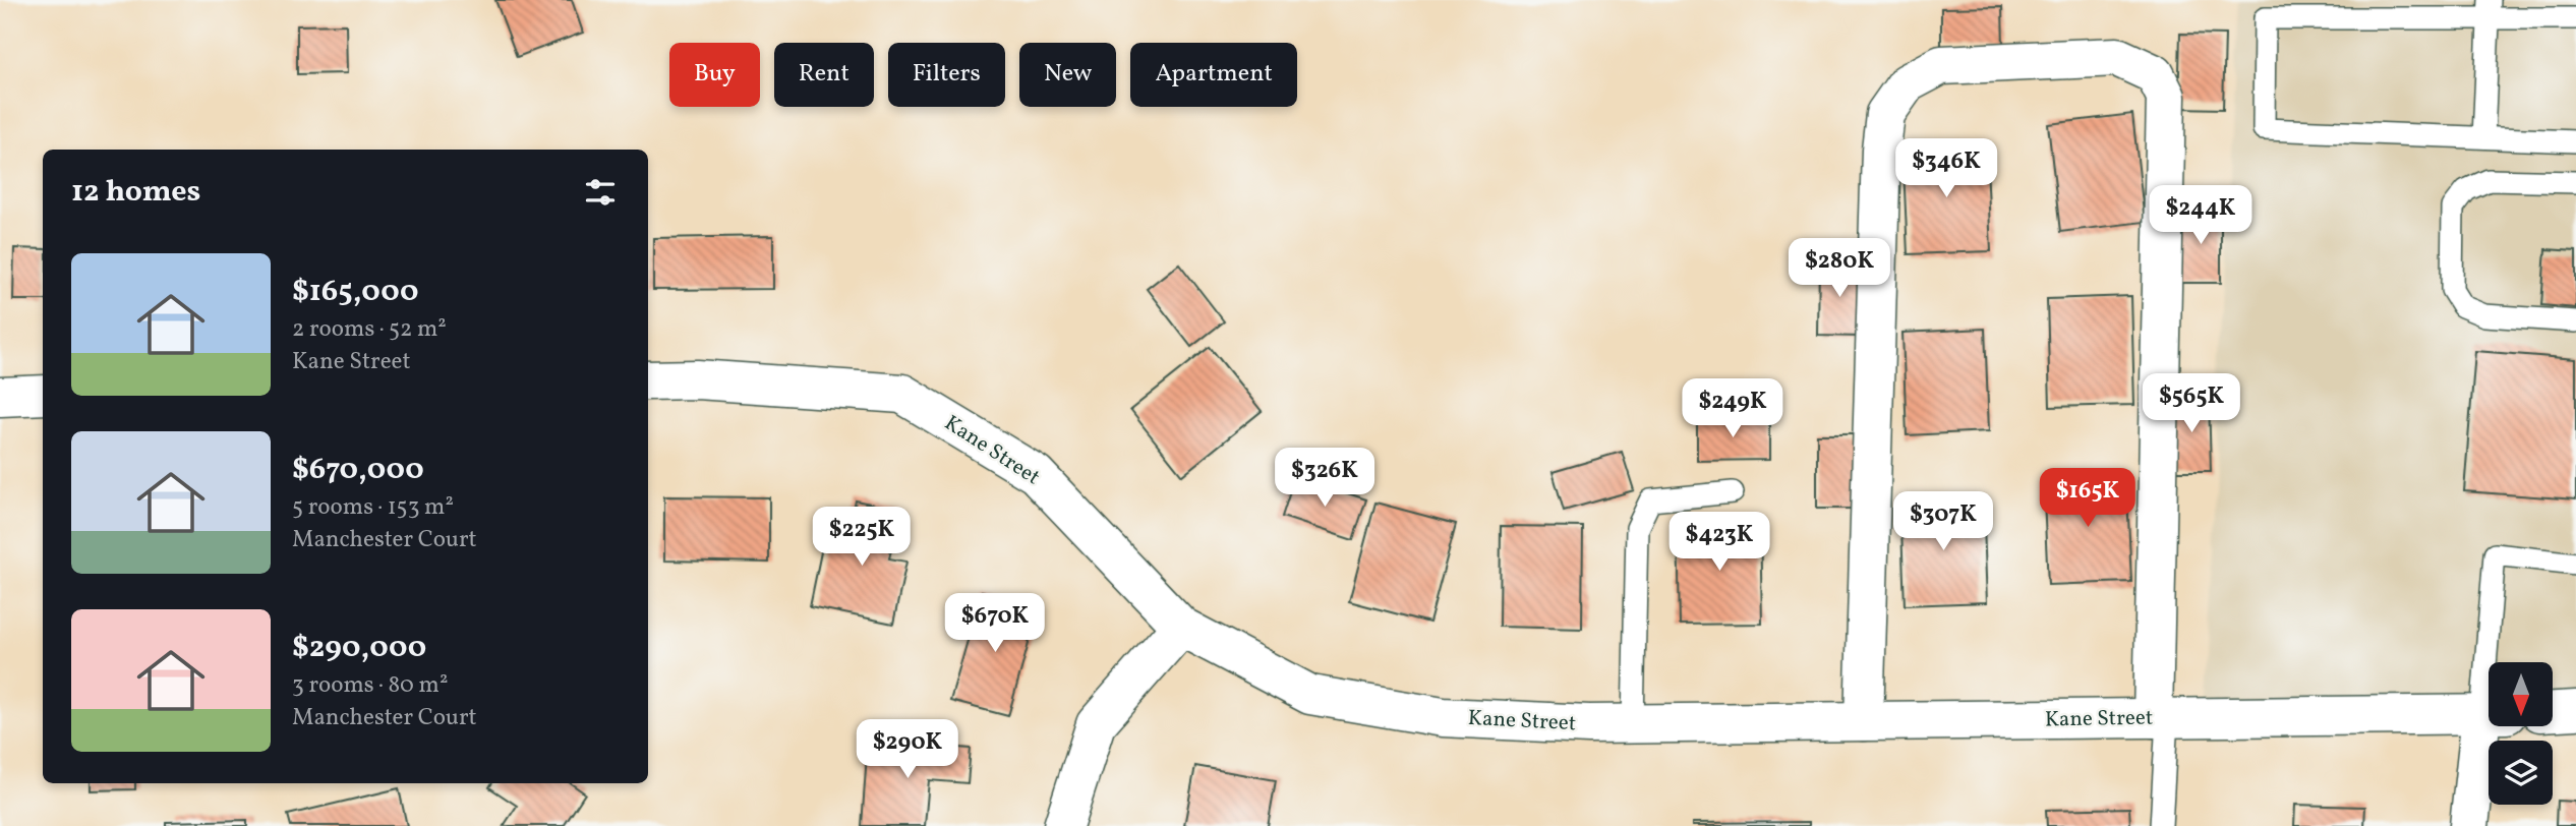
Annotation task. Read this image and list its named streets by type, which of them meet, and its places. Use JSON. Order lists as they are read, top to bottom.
{
  "streets": {
    "street": ["Kane Street"]
  },
  "north": "bottom",
  "page": {
    "chip": [
      "Buy",
      "Rent",
      "Filters",
      "New",
      "Apartment"
    ],
    "price": [
      "$346K",
      "$244K",
      "$280K",
      "$565K",
      "$249K",
      "$326K",
      "$165K",
      "$307K",
      "$225K",
      "$423K",
      "$670K",
      "$290K"
    ],
    "heading": "12 homes",
    "list": [
      {
        "name": "$165,000",
        "note": "2 rooms · 52 m² · Kane Street"
      },
      {
        "name": "$670,000",
        "note": "5 rooms · 153 m² · Manchester Court"
      },
      {
        "name": "$290,000",
        "note": "3 rooms · 80 m² · Manchester Court"
      }
    ]
  }
}
